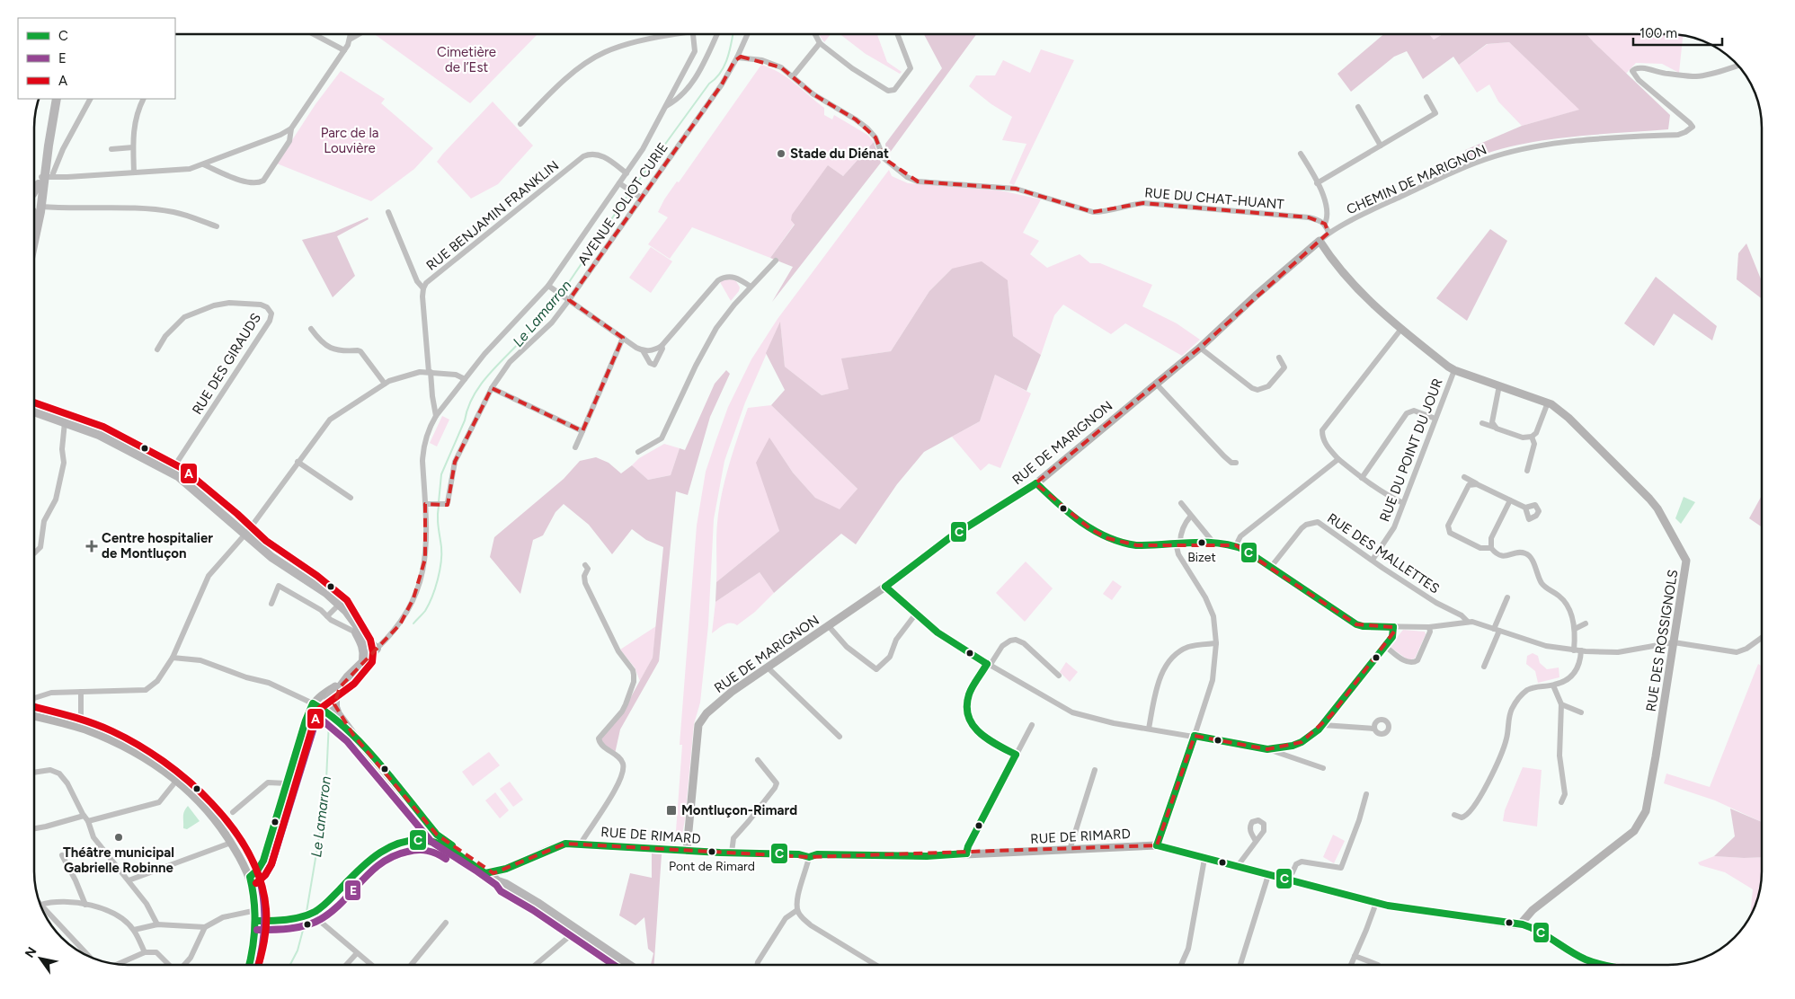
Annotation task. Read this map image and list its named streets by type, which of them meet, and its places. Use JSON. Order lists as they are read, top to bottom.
{
  "streets": {
    "street": [
      "CHEMIN DE MARIGNON",
      "RUE DU CHAT-HUANT",
      "AVENUE JOLIOT CURIE",
      "RUE BENJAMIN FRANKLIN",
      "RUE DES GIRAUDS",
      "RUE DE MARIGNON",
      "RUE DU POINT DU JOUR",
      "RUE DES MALLETTES",
      "RUE DES ROSSIGNOLS",
      "RUE DE RIMARD"
    ]
  },
  "crossings": [
    ["CHEMIN DE MARIGNON", "RUE DE MARIGNON"],
    ["RUE DU CHAT-HUANT", "AVENUE JOLIOT CURIE"],
    ["RUE DE MARIGNON", "RUE DES ROSSIGNOLS"],
    ["RUE DE MARIGNON", "RUE DE RIMARD"],
    ["RUE DU POINT DU JOUR", "RUE DES MALLETTES"],
    ["RUE DU POINT DU JOUR", "RUE DES ROSSIGNOLS"],
    ["RUE DES MALLETTES", "RUE DES ROSSIGNOLS"],
    ["RUE DES ROSSIGNOLS", "RUE DE RIMARD"]
  ],
  "water": ["Le Lamarron"],
  "parks": ["Cimetière de l’Est", "Parc de la Louvière"],
  "places": {
    "other": [
      "Stade du Diénat",
      "Bizet",
      "Théâtre municipal Gabrielle Robinne",
      "Pont de Rimard"
    ],
    "health": ["Centre hospitalier de Montluçon"],
    "transit": ["Montluçon-Rimard"]
  },
  "lines": ["transit line A", "transit line C", "transit line E"],
  "legend": ["C", "E", "A"],
  "scale_bar": "100 m",
  "north": "top left"
}
